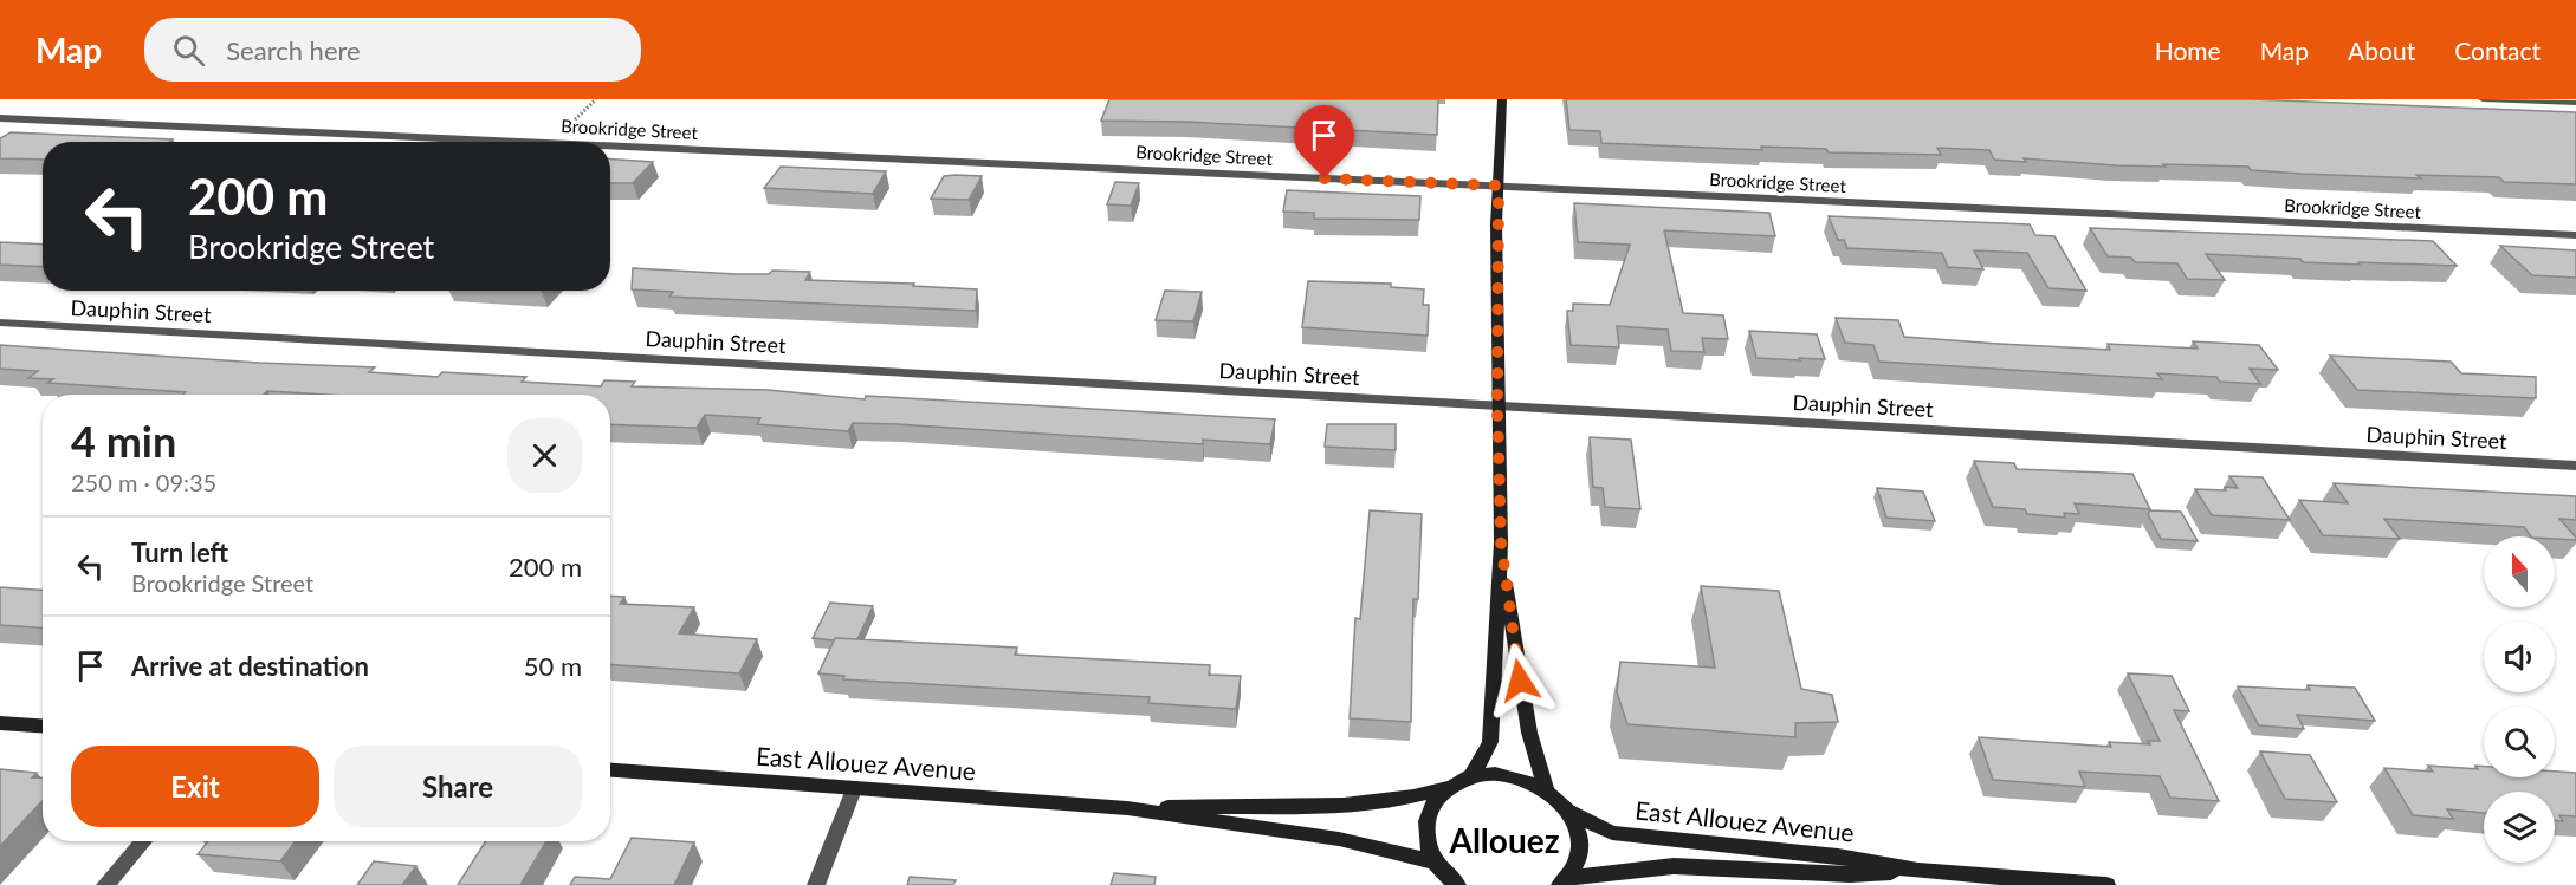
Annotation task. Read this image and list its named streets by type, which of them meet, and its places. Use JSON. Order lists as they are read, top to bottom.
{
  "streets": {
    "street": ["Brookridge Street", "Dauphin Street", "East Allouez Avenue"]
  },
  "districts": ["Allouez"],
  "north": "top",
  "page": {
    "header": "Map",
    "search": "Search here",
    "nav": [
      "Home",
      "Map",
      "About",
      "Contact"
    ],
    "turn": ["200 m", "Brookridge Street"],
    "heading": ["4 min", "250 m · 09:35"],
    "list": [
      {
        "name": "Turn left",
        "note": "Brookridge Street",
        "value": "200 m"
      },
      {
        "name": "Arrive at destination",
        "value": "50 m"
      }
    ],
    "buttons": ["Exit", "Share"]
  }
}
